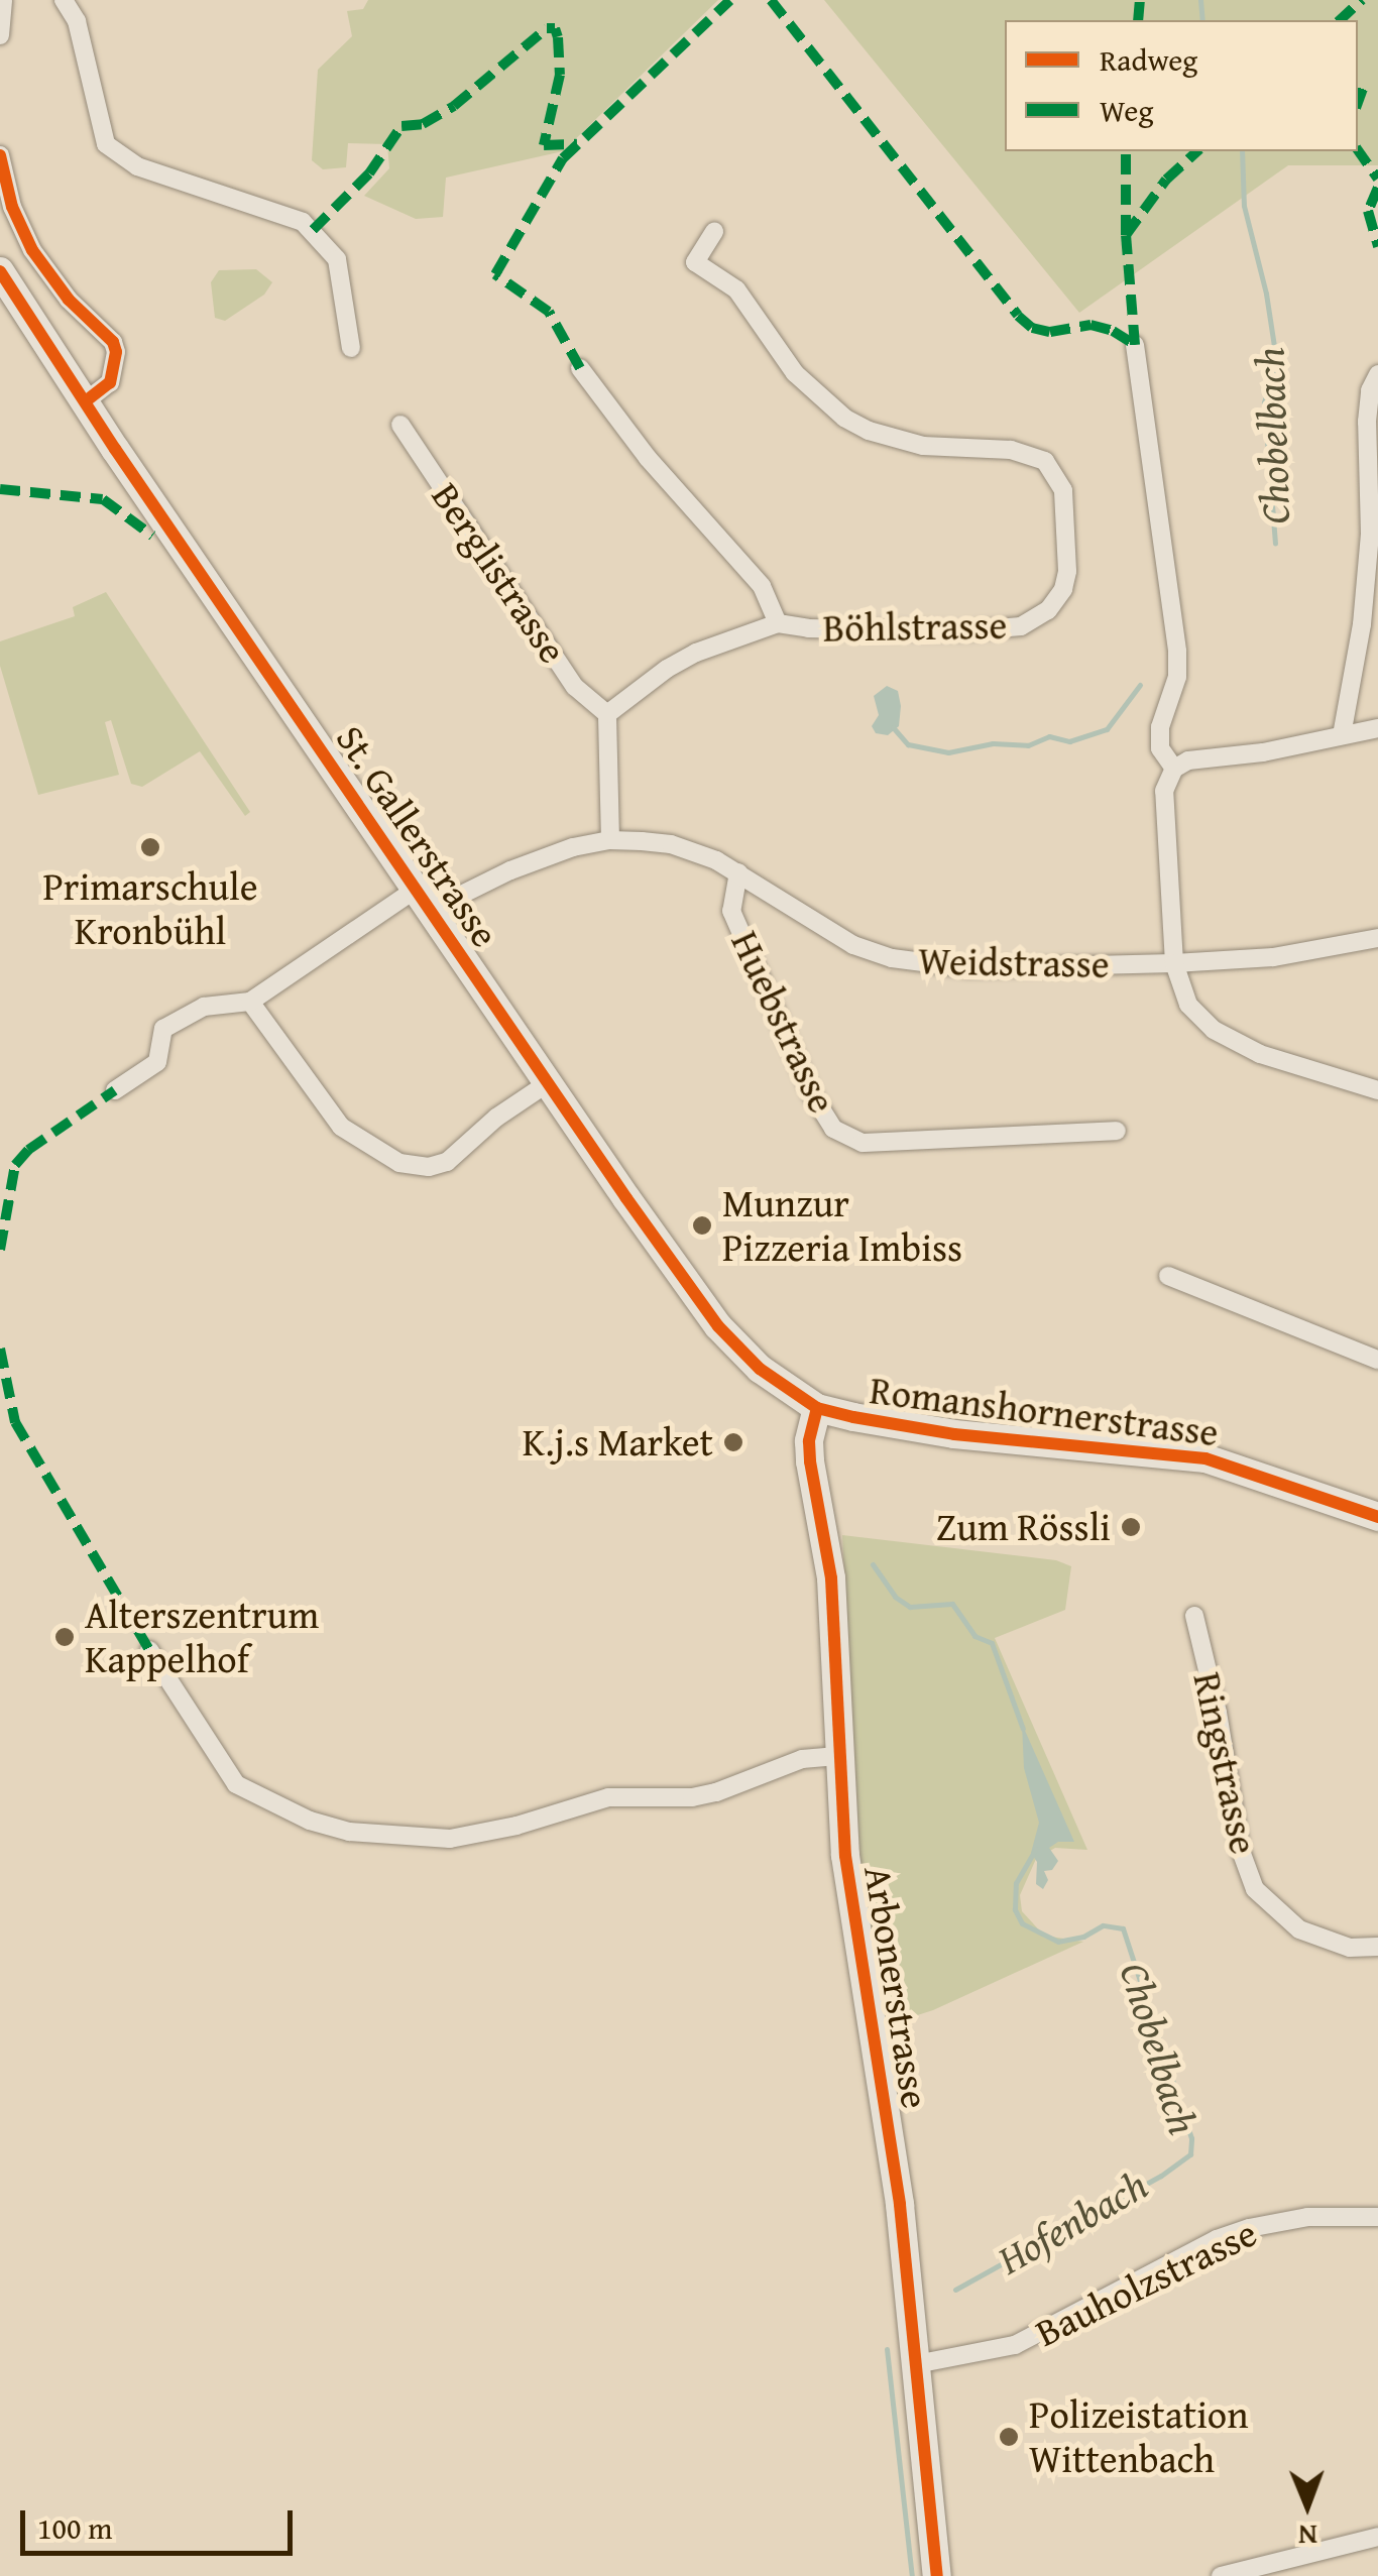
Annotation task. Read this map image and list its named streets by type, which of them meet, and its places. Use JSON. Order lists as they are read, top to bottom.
{
  "streets": {
    "main road": ["St. Gallerstrasse", "Romanshornerstrasse", "Arbonerstrasse"],
    "street": [
      "Berglistrasse",
      "Böhlstrasse",
      "Weidstrasse",
      "Huebstrasse",
      "Ringstrasse",
      "Bauholzstrasse"
    ]
  },
  "crossings": [
    ["Berglistrasse", "Böhlstrasse"],
    ["St. Gallerstrasse", "Weidstrasse"],
    ["St. Gallerstrasse", "Romanshornerstrasse"],
    ["St. Gallerstrasse", "Arbonerstrasse"],
    ["Weidstrasse", "Huebstrasse"],
    ["Romanshornerstrasse", "Arbonerstrasse"],
    ["Arbonerstrasse", "Bauholzstrasse"]
  ],
  "water": ["Chobelbach", "Hofenbach"],
  "places": [
    "Primarschule Kronbühl",
    "Munzur Pizzeria Imbiss",
    "K.j.s Market",
    "Zum Rössli",
    "Alterszentrum Kappelhof",
    "Polizeistation Wittenbach"
  ],
  "legend": ["Radweg", "Weg"],
  "scale_bar": "100 m",
  "north": "bottom"
}
